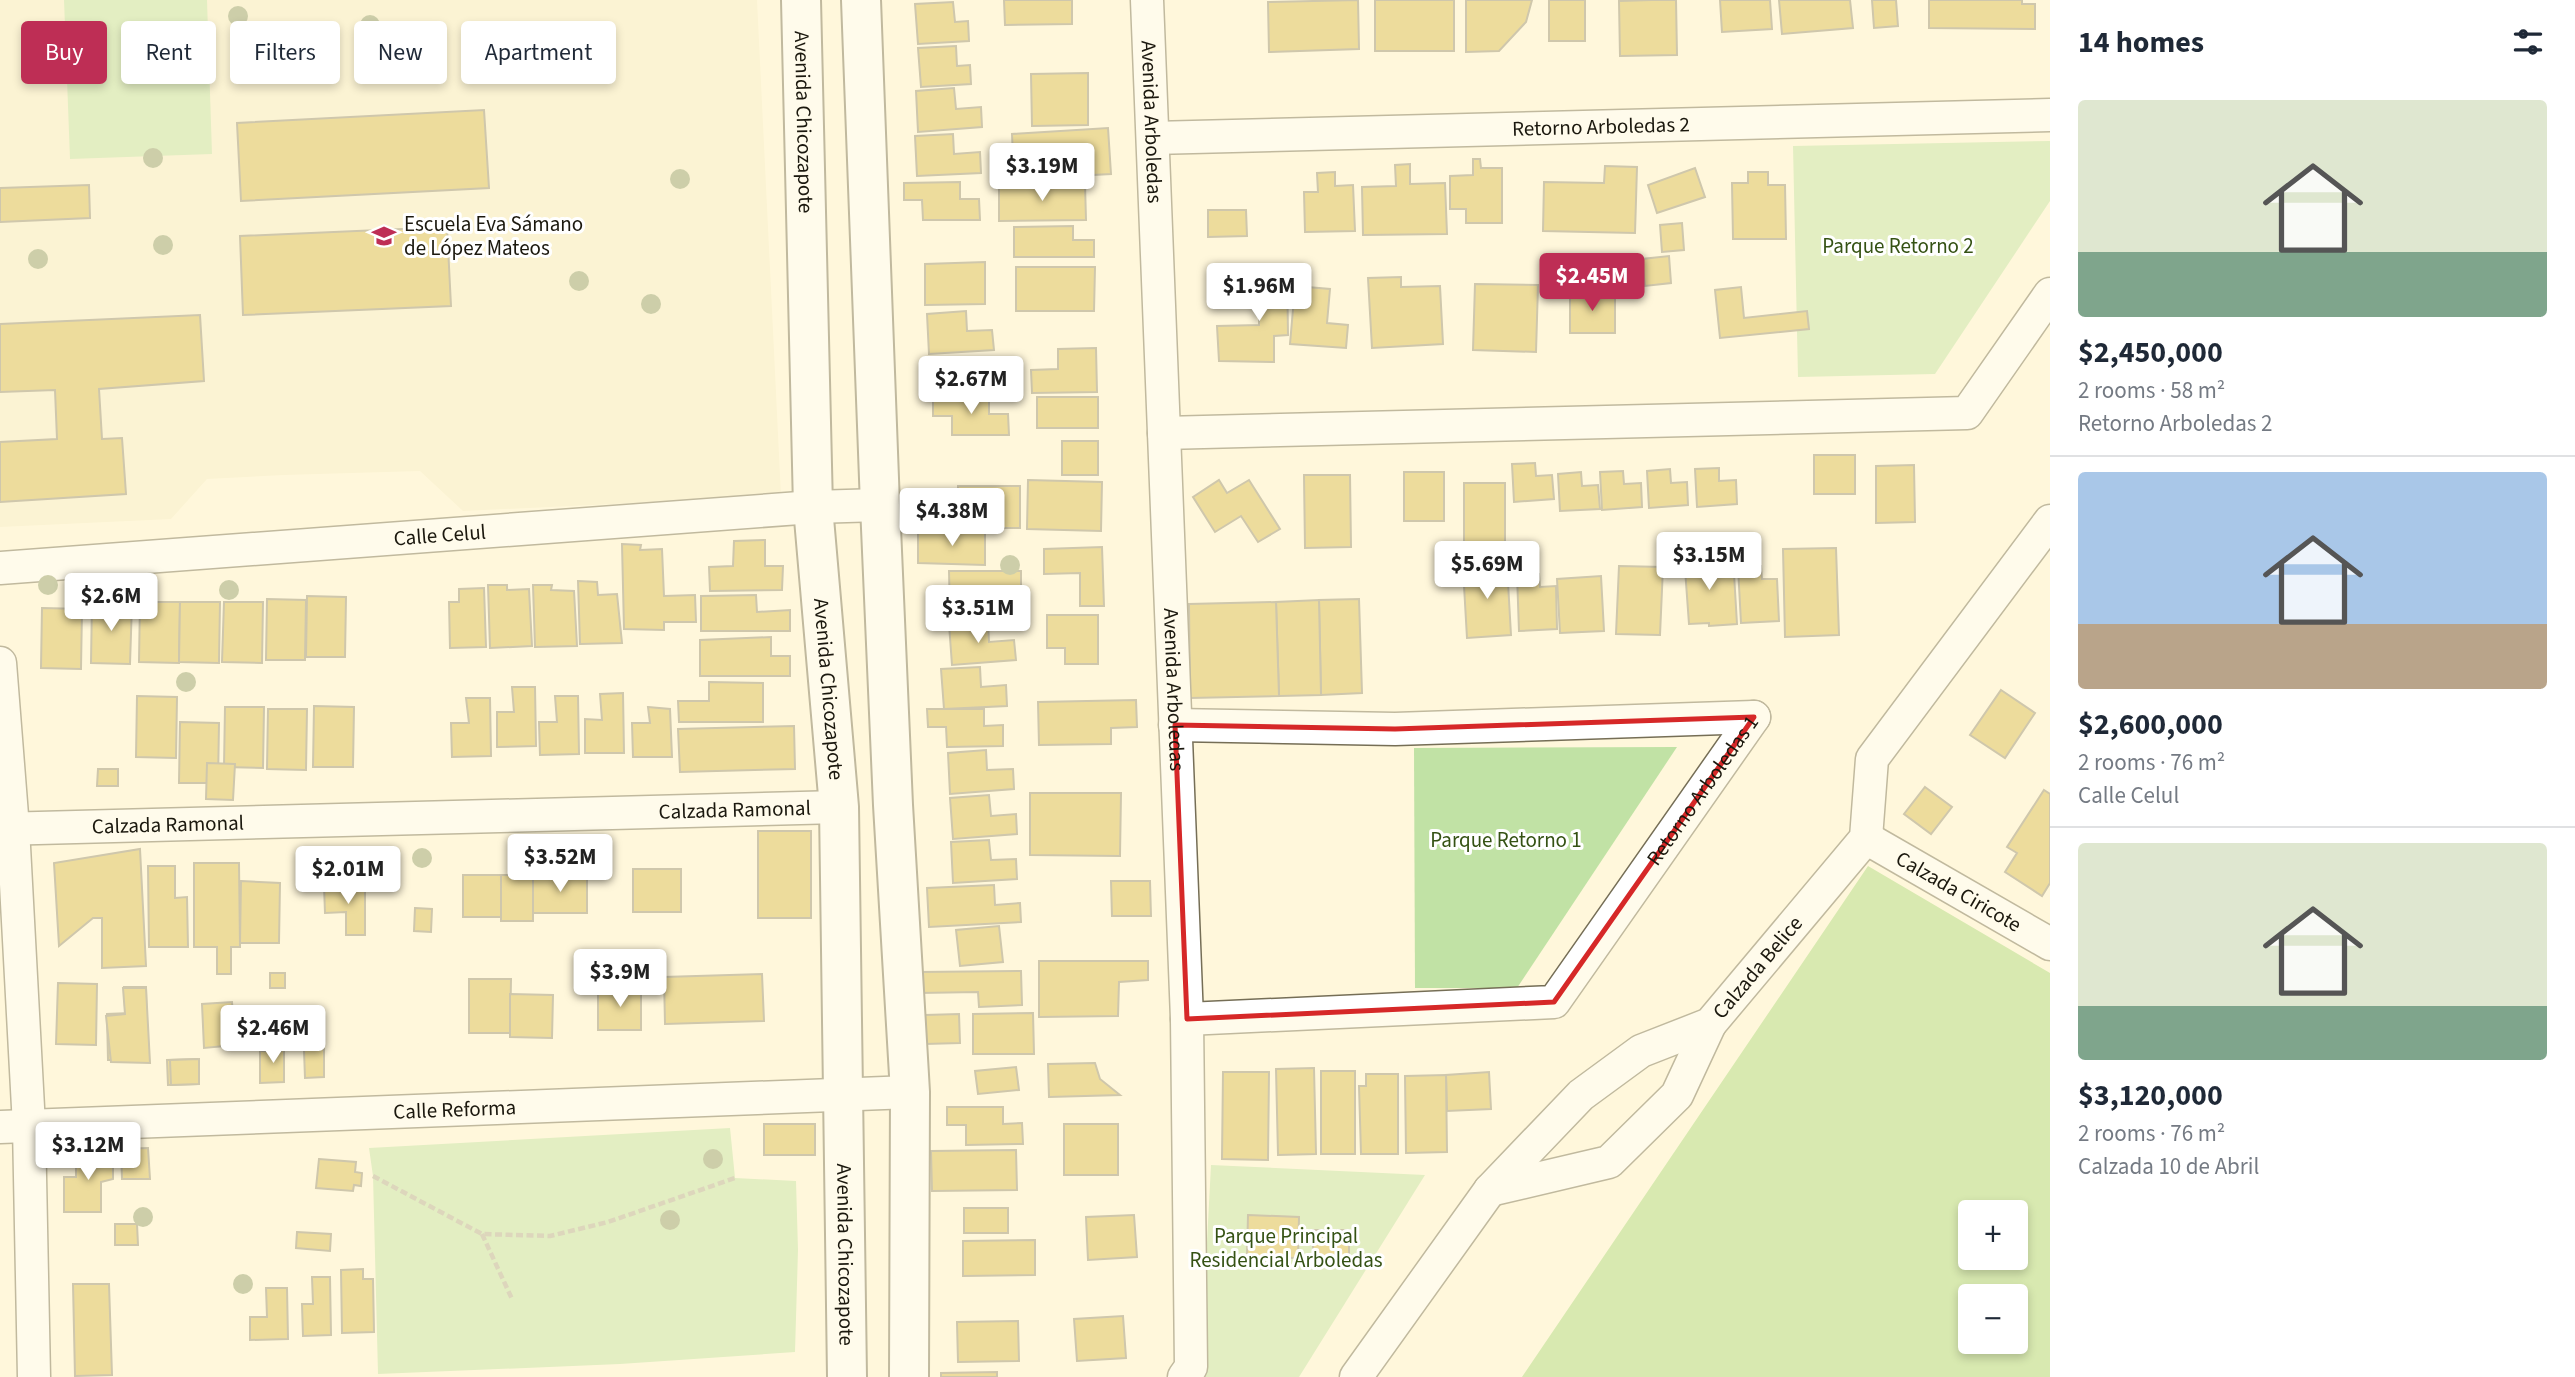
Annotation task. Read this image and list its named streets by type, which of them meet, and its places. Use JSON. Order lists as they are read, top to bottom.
{
  "streets": {
    "main road": ["Avenida Chicozapote"],
    "street": [
      "Avenida Arboledas",
      "Retorno Arboledas 2",
      "Calle Celul",
      "Retorno Arboledas 1",
      "Calzada Ramonal",
      "Calzada Ciricote",
      "Calzada Belice",
      "Calle Reforma"
    ]
  },
  "crossings": [
    ["Avenida Chicozapote", "Calle Celul"],
    ["Avenida Chicozapote", "Calzada Ramonal"],
    ["Avenida Chicozapote", "Calle Reforma"],
    ["Avenida Arboledas", "Retorno Arboledas 2"],
    ["Avenida Arboledas", "Retorno Arboledas 1"],
    ["Calzada Ciricote", "Calzada Belice"]
  ],
  "parks": ["Parque Retorno 2", "Parque Retorno 1", "Parque Principal Residencial Arboledas"],
  "places": {
    "school or university": ["Escuela Eva Sámano de López Mateos"]
  },
  "page": {
    "heading": "14 homes",
    "chip": [
      "Buy",
      "Rent",
      "Filters",
      "New",
      "Apartment"
    ],
    "list": [
      {
        "name": "$2,450,000",
        "note": "2 rooms · 58 m² · Retorno Arboledas 2"
      },
      {
        "name": "$2,600,000",
        "note": "2 rooms · 76 m² · Calle Celul"
      },
      {
        "name": "$3,120,000",
        "note": "2 rooms · 76 m² · Calzada 10 de Abril"
      }
    ],
    "price": [
      "$3.19M",
      "$2.45M",
      "$1.96M",
      "$2.67M",
      "$4.38M",
      "$3.15M",
      "$5.69M",
      "$2.6M",
      "$3.51M",
      "$3.52M",
      "$2.01M",
      "$3.9M",
      "$2.46M",
      "$3.12M"
    ],
    "map_buttons": ["+", "−"]
  }
}
